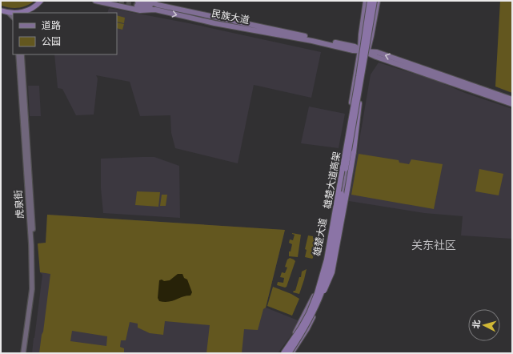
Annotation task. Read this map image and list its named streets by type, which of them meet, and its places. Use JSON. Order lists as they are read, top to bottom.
{
  "streets": {
    "highway": ["雄楚大道高架"],
    "main road": ["民族大道", "虎泉街", "雄楚大道"]
  },
  "crossings": [
    ["民族大道", "雄楚大道"],
    ["雄楚大道高架", "雄楚大道"]
  ],
  "districts": ["关东社区"],
  "legend": ["道路", "公园"],
  "north": "left"
}
